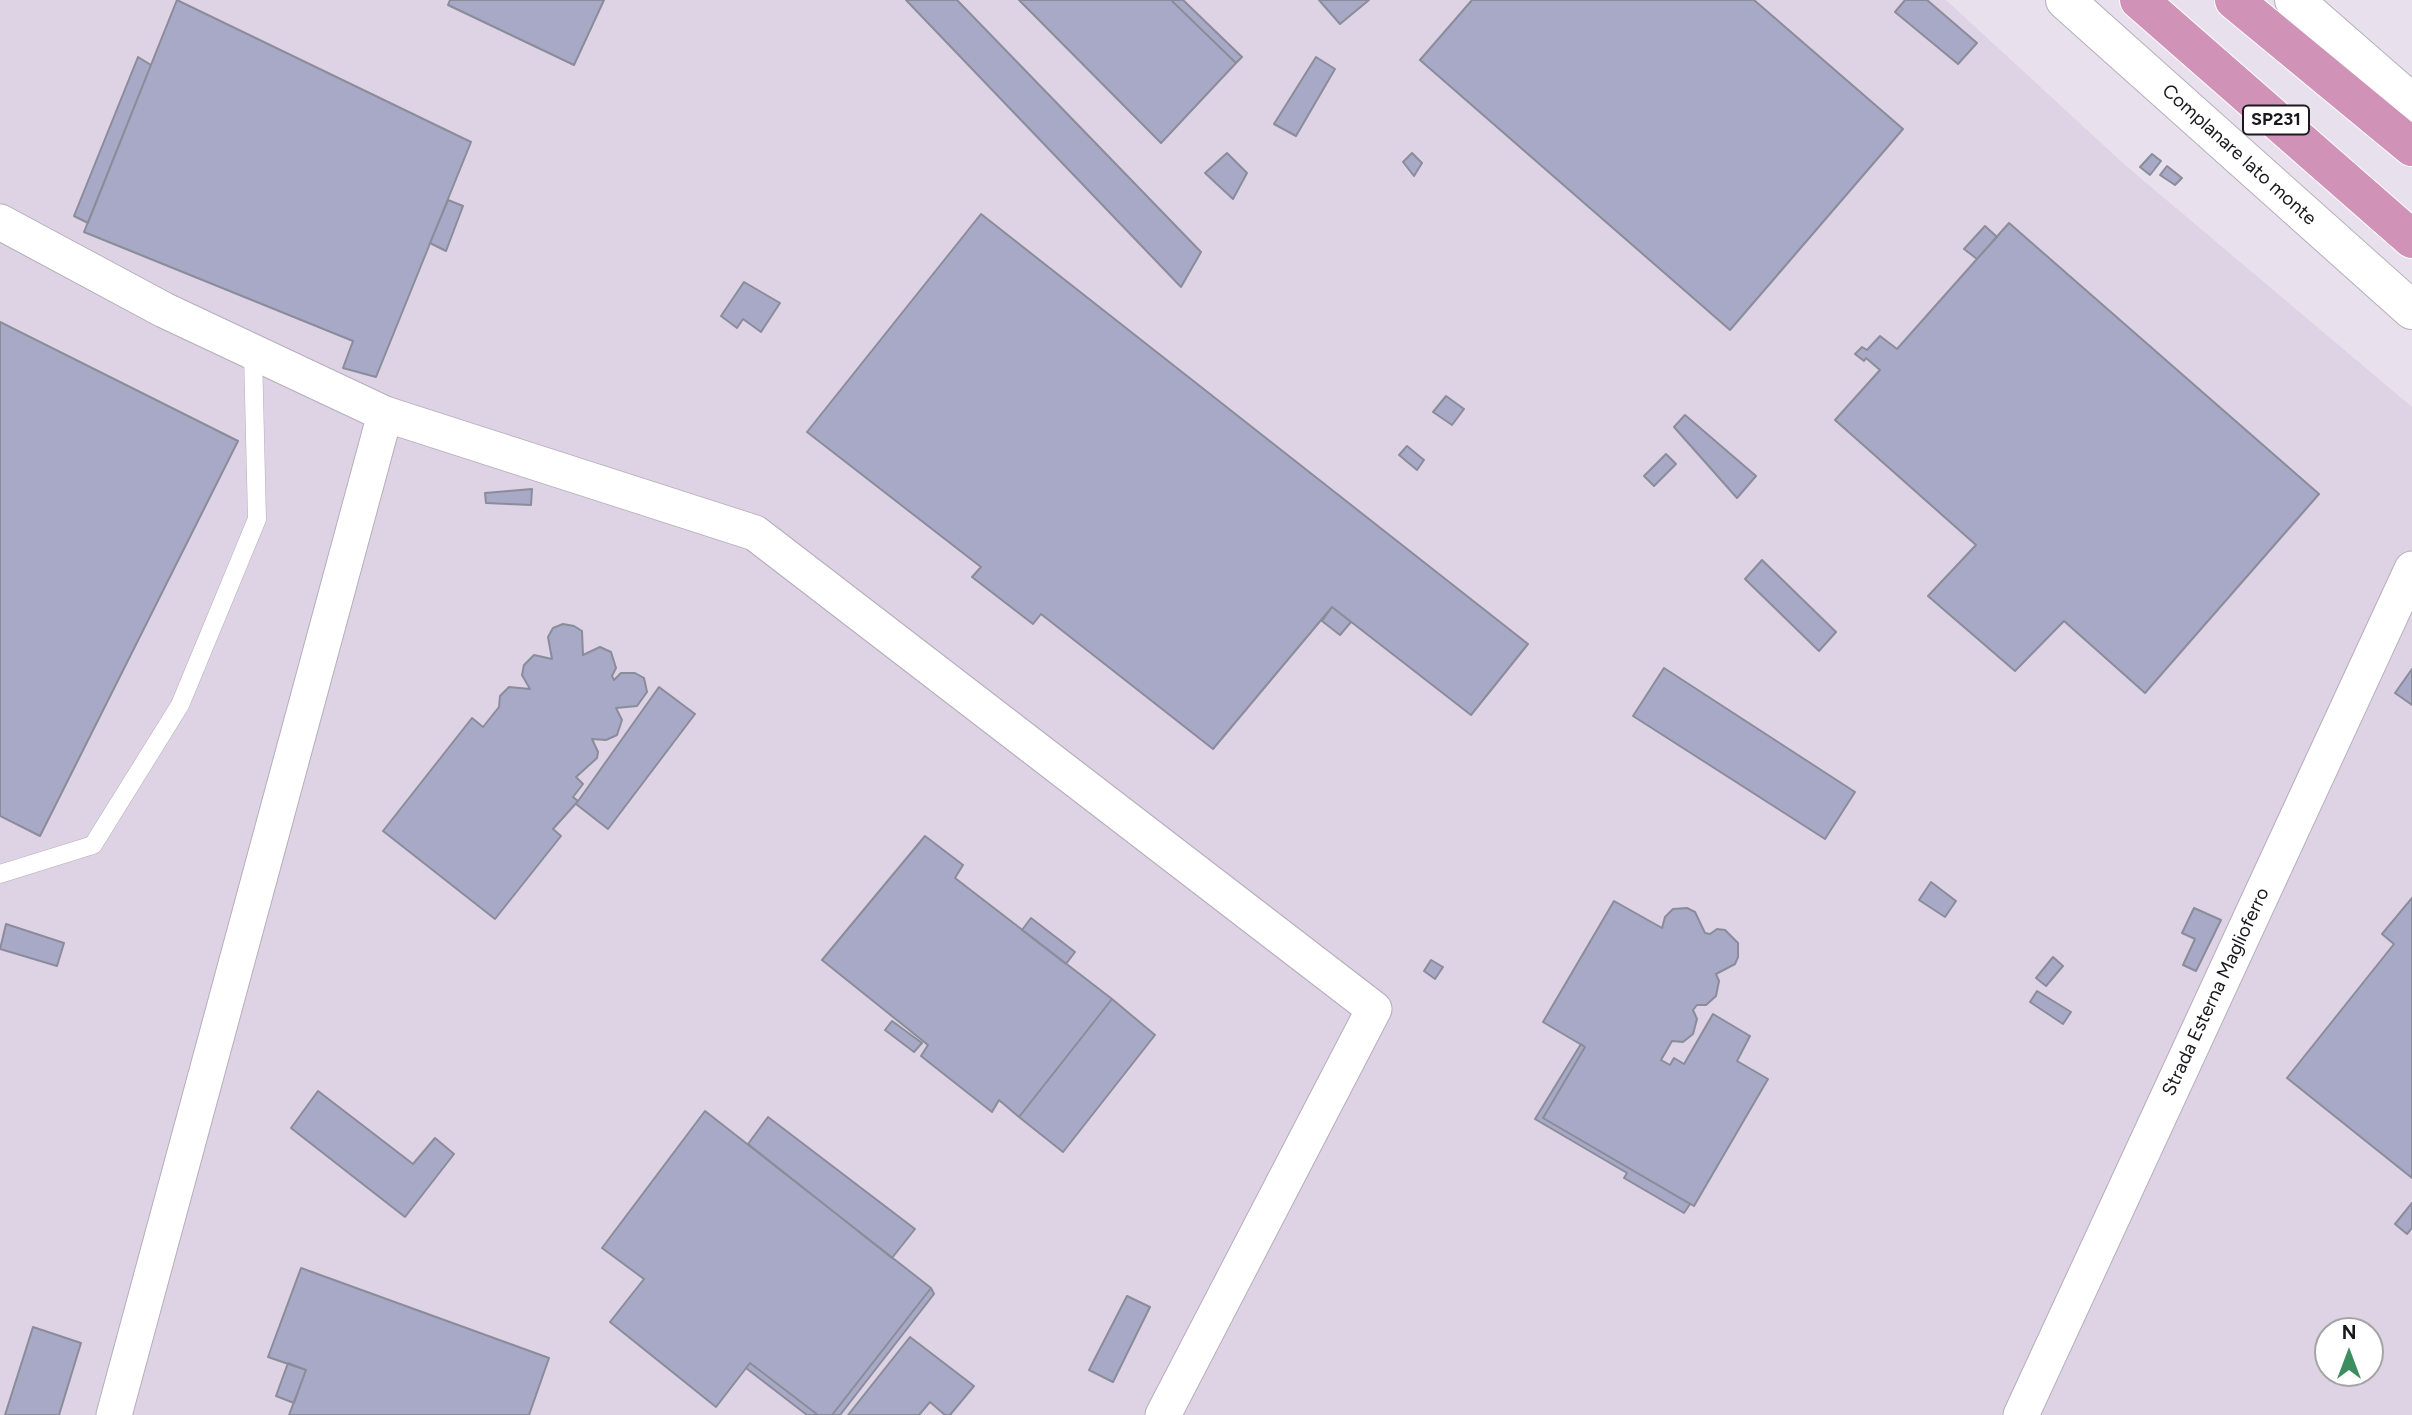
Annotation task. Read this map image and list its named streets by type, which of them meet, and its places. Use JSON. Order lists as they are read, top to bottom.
{
  "streets": {
    "highway": ["SP231"],
    "street": ["Complanare lato monte", "Strada Esterna Maglioferro"]
  },
  "north": "top"
}
